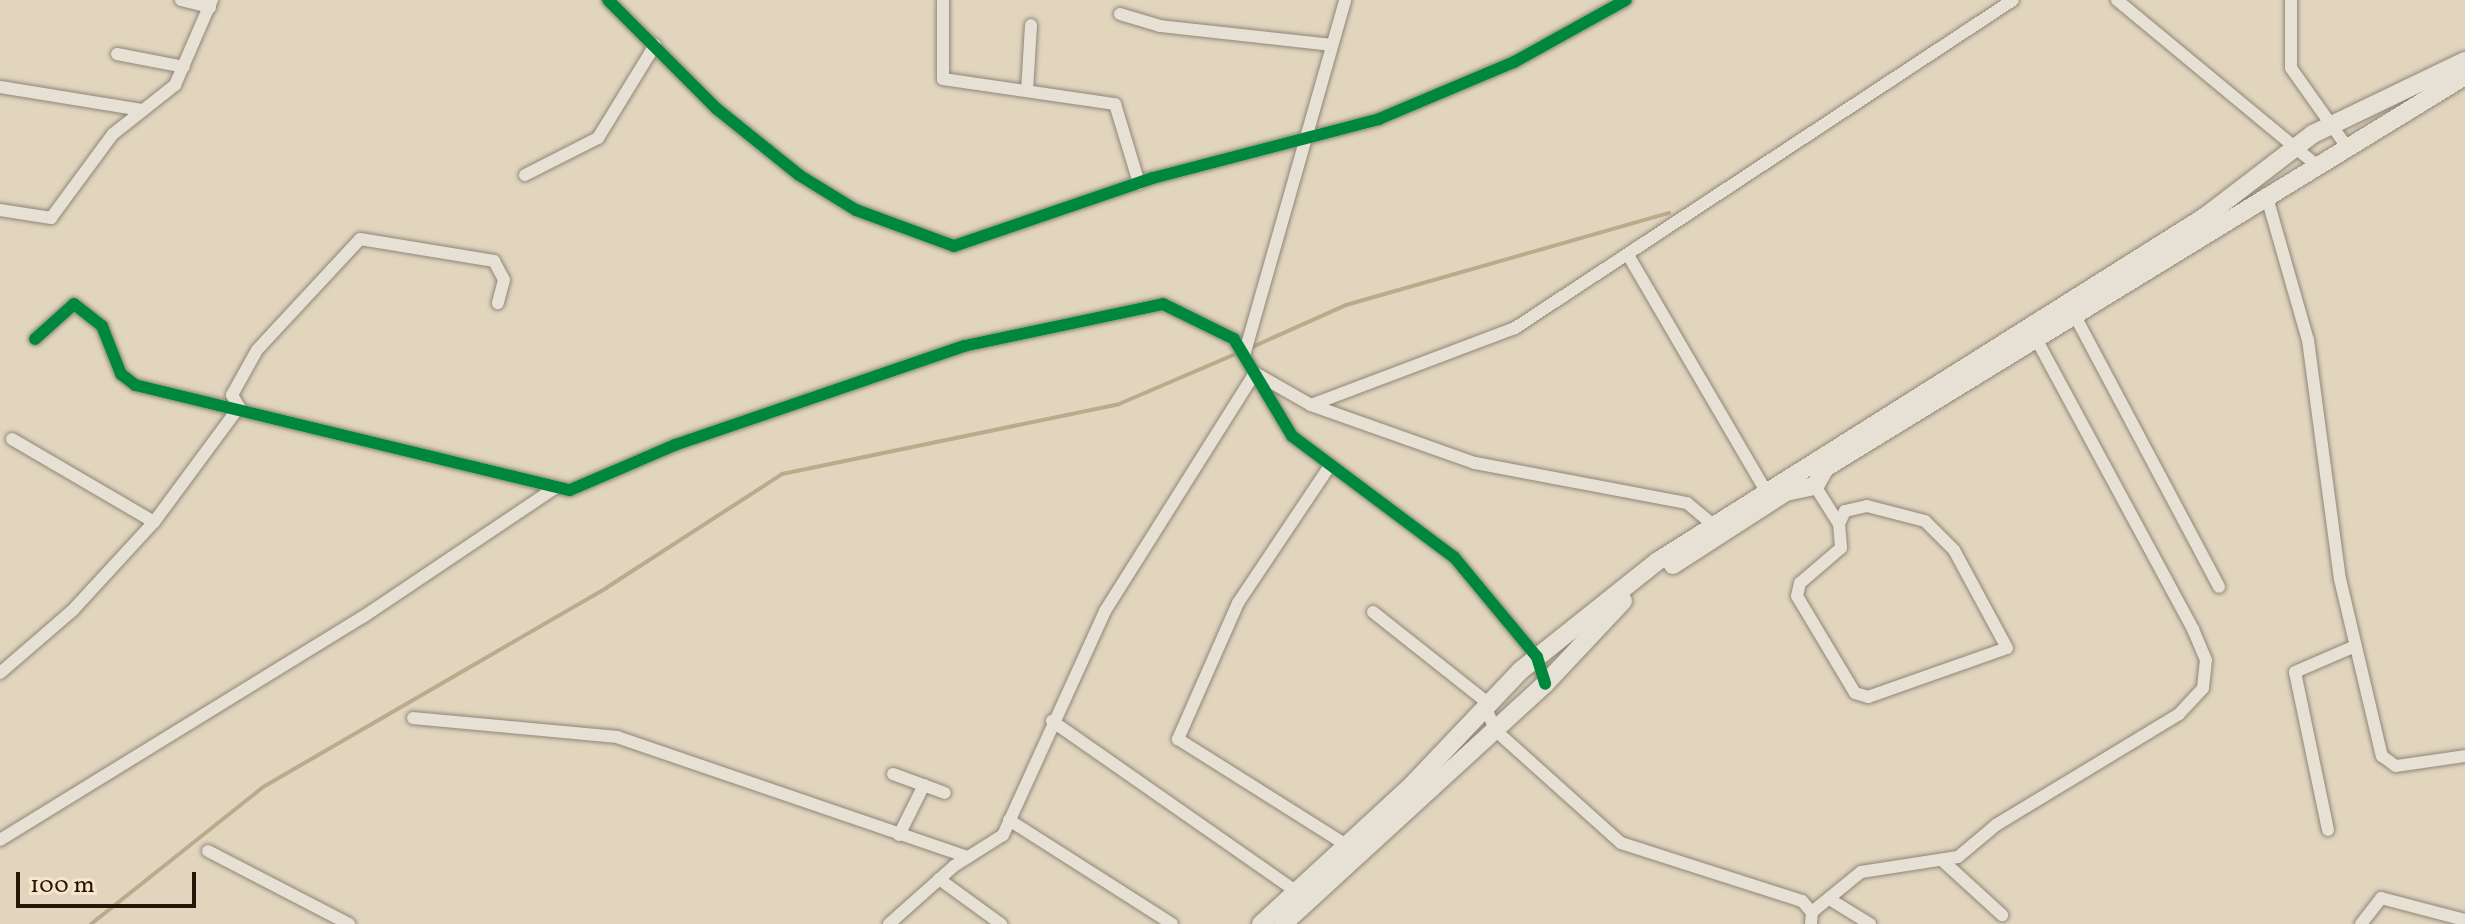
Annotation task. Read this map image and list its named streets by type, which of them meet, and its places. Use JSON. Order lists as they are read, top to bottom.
{
  "scale_bar": "100 m"
}
